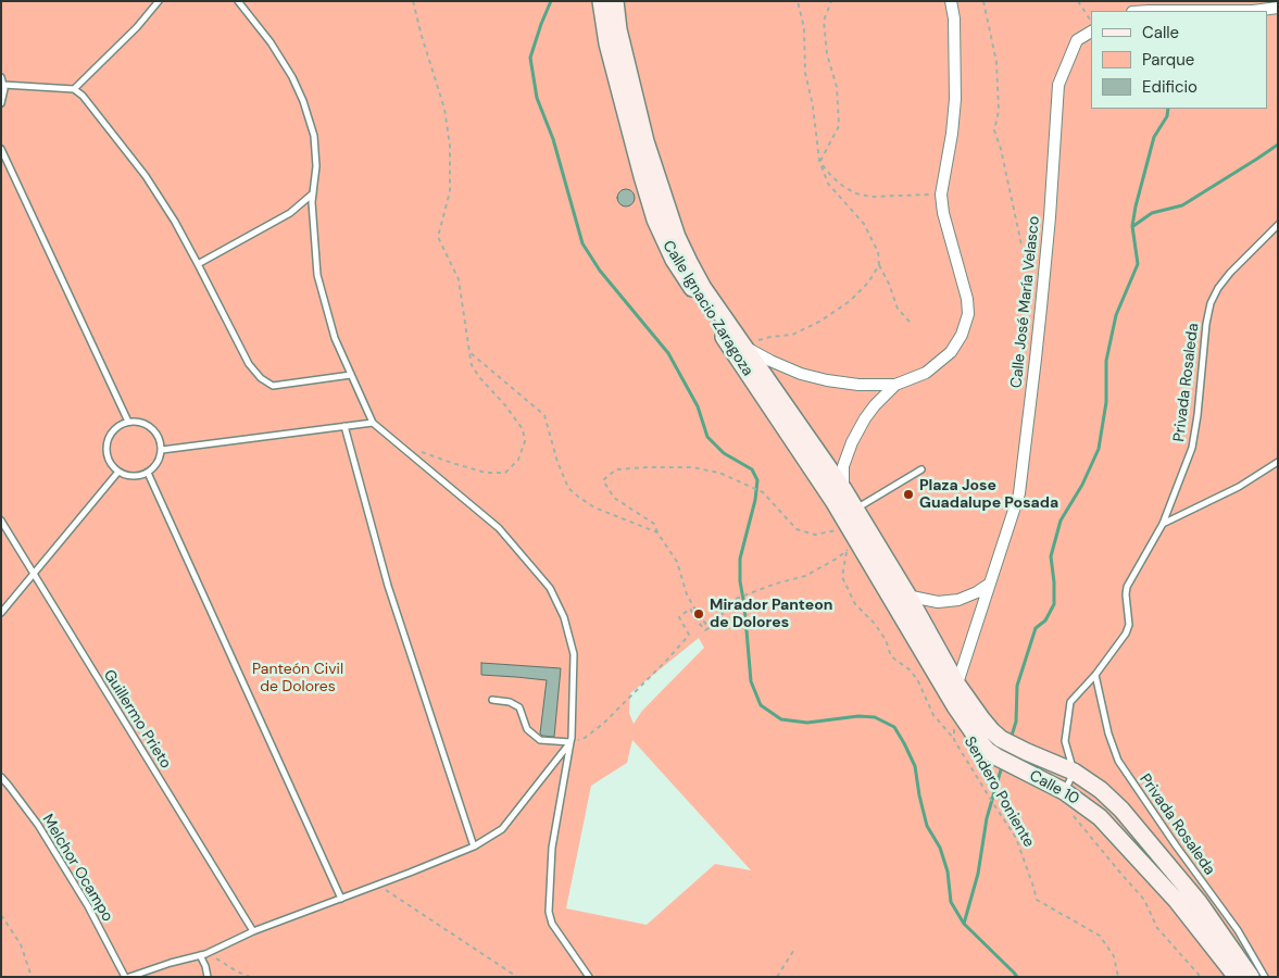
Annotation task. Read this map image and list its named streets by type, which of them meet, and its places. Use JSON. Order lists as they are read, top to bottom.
{
  "streets": {
    "street": ["Calle José María Velasco", "Calle Ignacio Zaragoza", "Calle 10"],
    "lane": ["Privada Rosaleda", "Guillermo Prieto", "Melchor Ocampo"],
    "path": ["Sendero Poniente"]
  },
  "crossings": [
    ["Calle José María Velasco", "Calle 10"],
    ["Calle José María Velasco", "Sendero Poniente"],
    ["Calle Ignacio Zaragoza", "Calle 10"],
    ["Privada Rosaleda", "Calle 10"],
    ["Calle 10", "Sendero Poniente"]
  ],
  "parks": ["Panteón Civil de Dolores"],
  "places": ["Plaza Jose Guadalupe Posada", "Mirador Panteon de Dolores"],
  "legend": ["Calle", "Parque", "Edificio"]
}
